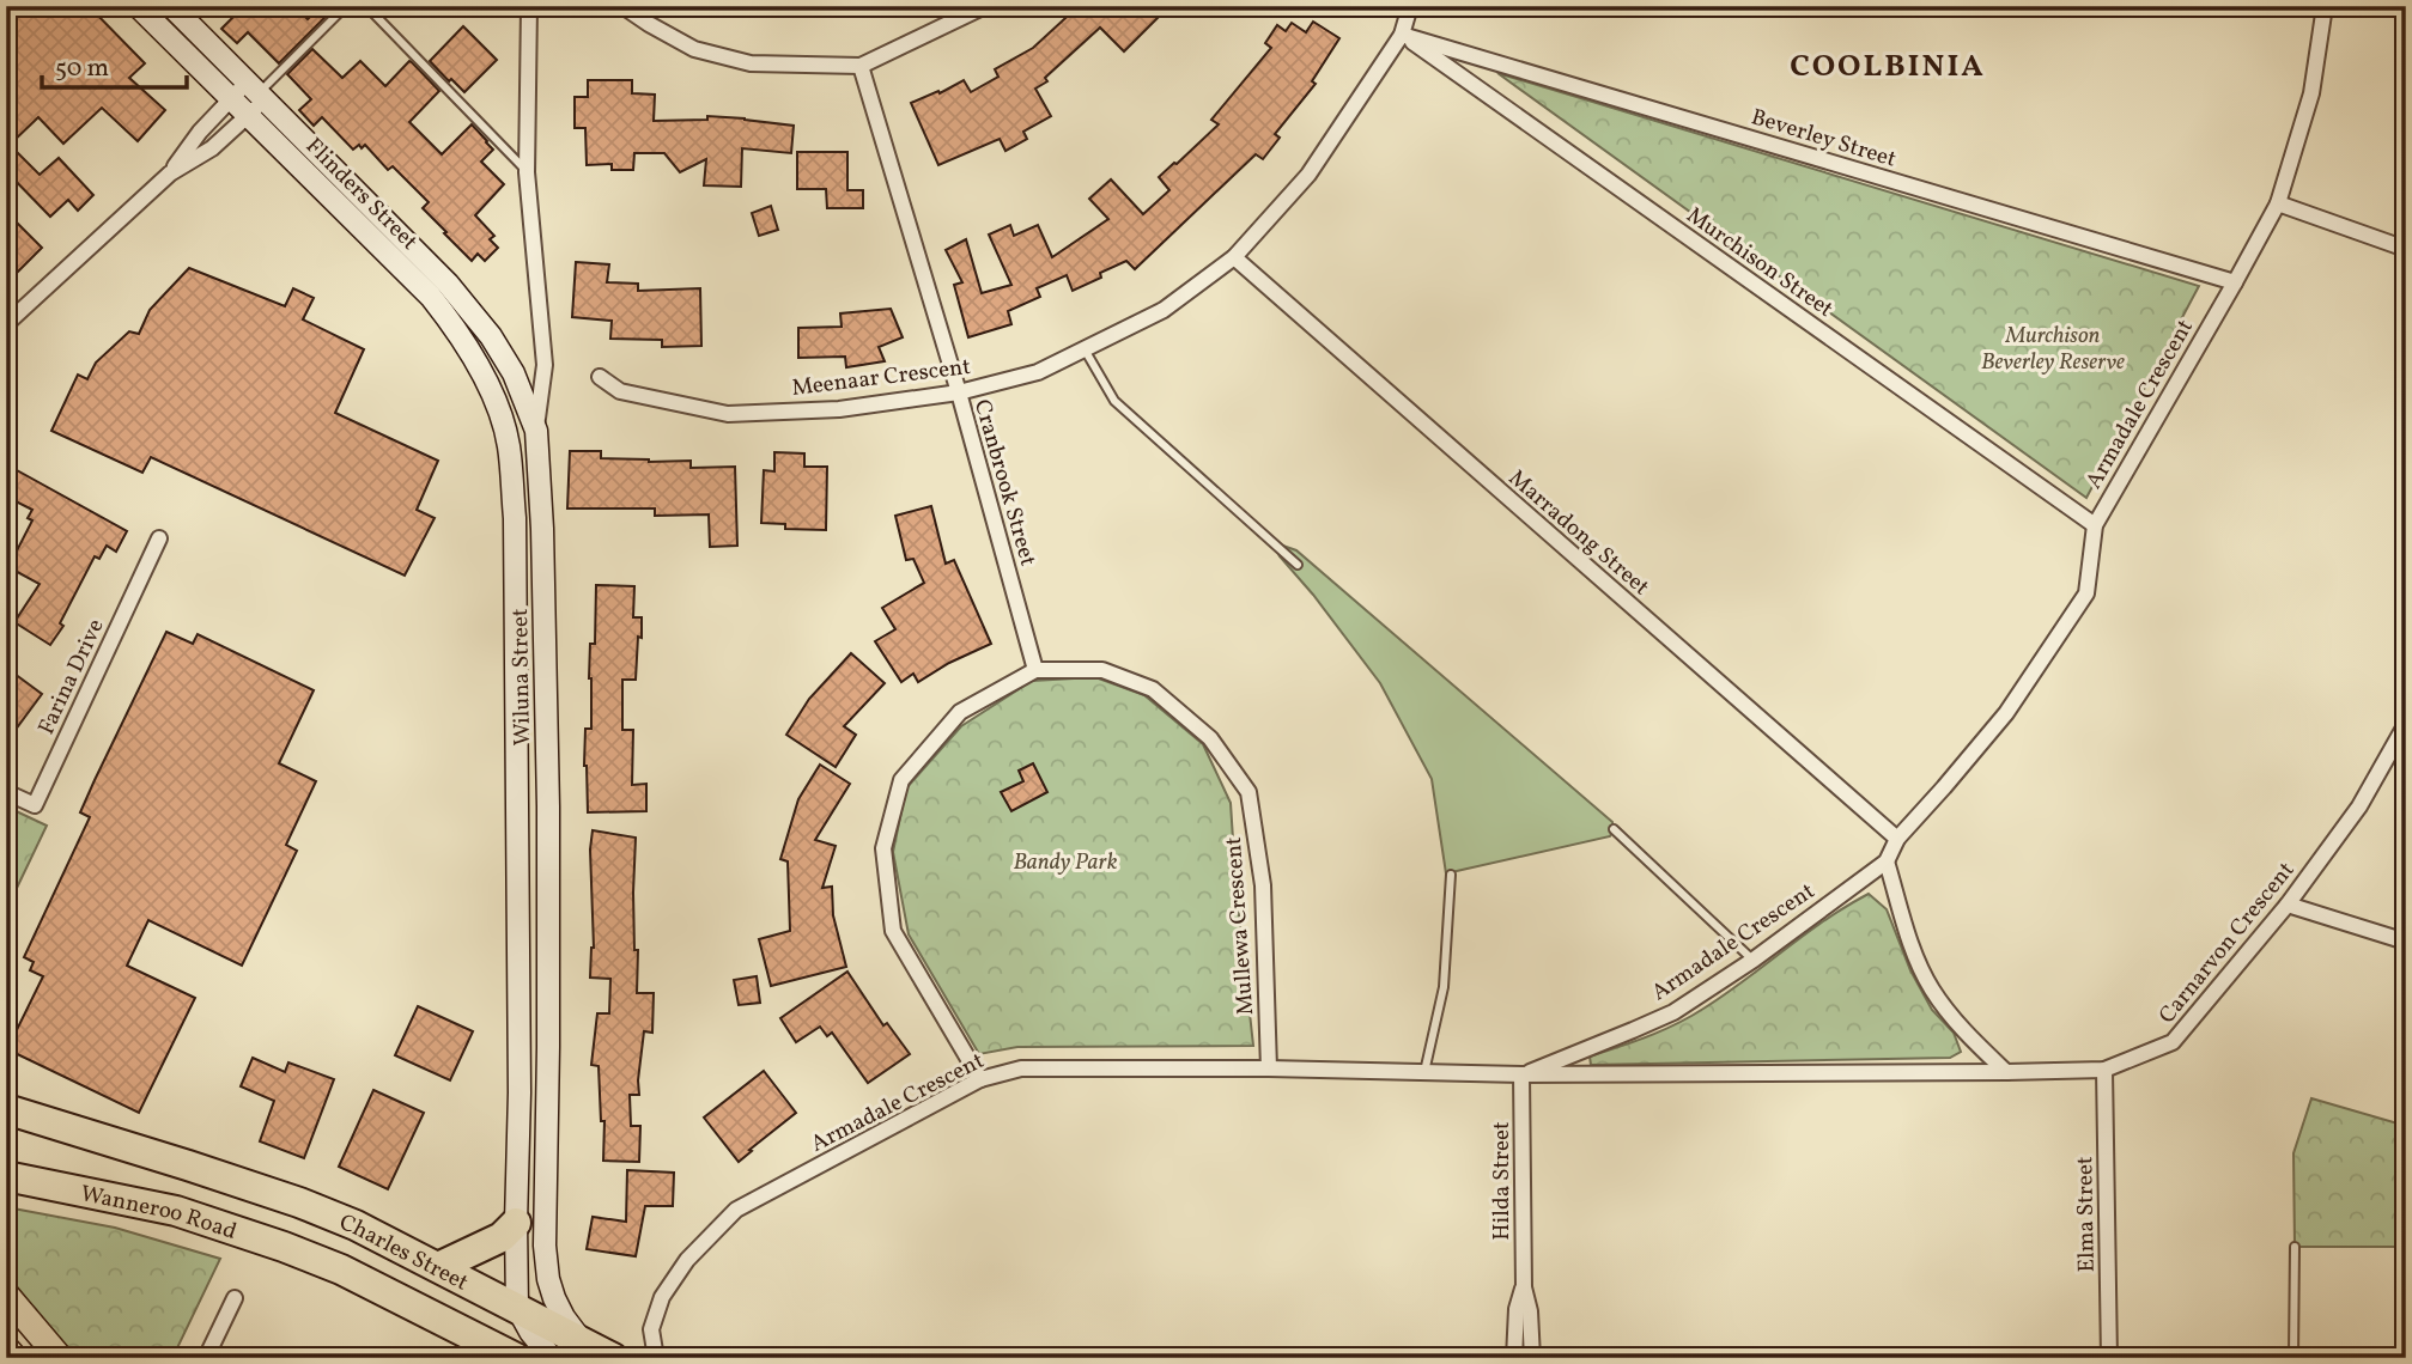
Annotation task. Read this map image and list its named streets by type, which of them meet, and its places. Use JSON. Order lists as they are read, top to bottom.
{
  "streets": {
    "highway": ["Wanneroo Road", "Charles Street"],
    "main road": ["Flinders Street", "Wiluna Street"],
    "street": [
      "Beverley Street",
      "Murchison Street",
      "Meenaar Crescent",
      "Armadale Crescent",
      "Cranbrook Street",
      "Marradong Street",
      "Farina Drive",
      "Mullewa Crescent",
      "Carnarvon Crescent",
      "Hilda Street",
      "Elma Street"
    ]
  },
  "crossings": [
    ["Beverley Street", "Murchison Street"],
    ["Beverley Street", "Meenaar Crescent"],
    ["Beverley Street", "Armadale Crescent"],
    ["Flinders Street", "Wiluna Street"],
    ["Murchison Street", "Meenaar Crescent"],
    ["Murchison Street", "Armadale Crescent"],
    ["Meenaar Crescent", "Cranbrook Street"],
    ["Meenaar Crescent", "Marradong Street"],
    ["Armadale Crescent", "Marradong Street"],
    ["Armadale Crescent", "Mullewa Crescent"],
    ["Armadale Crescent", "Carnarvon Crescent"],
    ["Armadale Crescent", "Hilda Street"],
    ["Cranbrook Street", "Mullewa Crescent"],
    ["Wiluna Street", "Charles Street"],
    ["Carnarvon Crescent", "Hilda Street"],
    ["Carnarvon Crescent", "Elma Street"],
    ["Wanneroo Road", "Charles Street"]
  ],
  "districts": ["COOLBINIA"],
  "parks": ["Murchison Beverley Reserve", "Bandy Park"],
  "scale_bar": "50 m"
}
